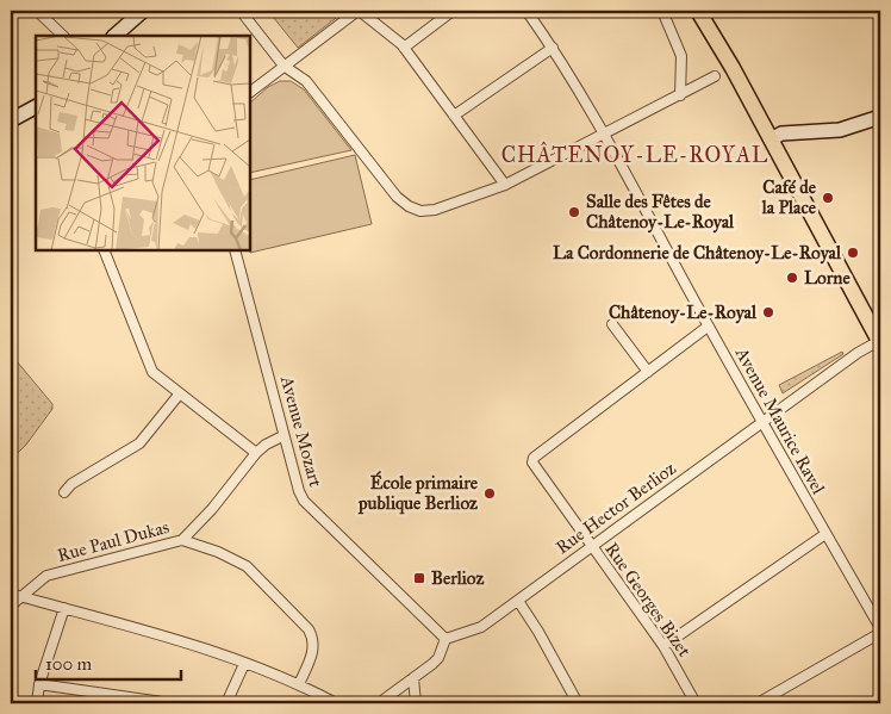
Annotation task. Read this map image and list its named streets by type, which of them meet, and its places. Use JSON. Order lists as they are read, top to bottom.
{
  "streets": {
    "street": [
      "Avenue Maurice Ravel",
      "Avenue Mozart",
      "Rue Hector Berlioz",
      "Rue Paul Dukas",
      "Rue Georges Bizet"
    ]
  },
  "crossings": [
    ["Avenue Maurice Ravel", "Rue Hector Berlioz"],
    ["Avenue Mozart", "Rue Hector Berlioz"],
    ["Avenue Mozart", "Rue Paul Dukas"],
    ["Rue Hector Berlioz", "Rue Georges Bizet"]
  ],
  "districts": ["CHÂTENOY-LE-ROYAL"],
  "places": {
    "other": [
      "Café de la Place",
      "Salle des Fêtes de Châtenoy-Le-Royal",
      "La Cordonnerie de Châtenoy-Le-Royal",
      "Lorne",
      "Châtenoy-Le-Royal",
      "École primaire publique Berlioz"
    ],
    "transit": ["Berlioz"]
  },
  "scale_bar": "100 m"
}
